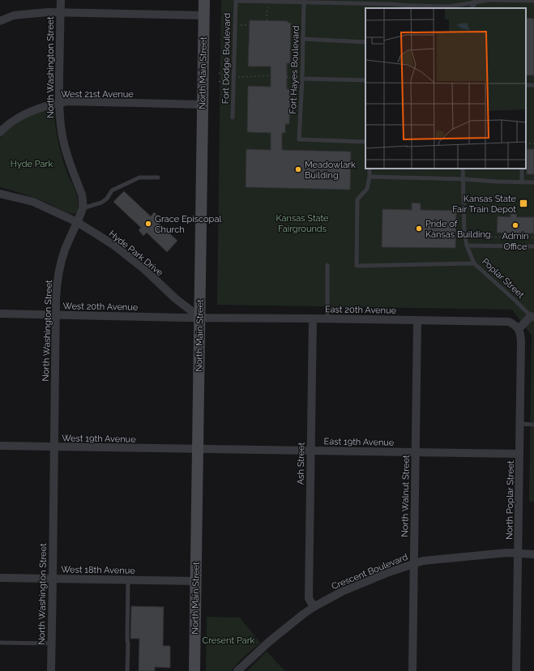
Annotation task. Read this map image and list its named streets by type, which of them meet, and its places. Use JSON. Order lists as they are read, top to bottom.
{
  "streets": {
    "main road": ["North Main Street"],
    "street": [
      "North Washington Street",
      "West 21st Avenue",
      "Hyde Park Drive",
      "West 20th Avenue",
      "East 20th Avenue",
      "West 19th Avenue",
      "East 19th Avenue",
      "Ash Street",
      "North Walnut Street",
      "North Poplar Street",
      "West 18th Avenue",
      "Crescent Boulevard"
    ],
    "lane": ["Fort Dodge Boulevard", "Fort Hayes Boulevard", "Poplar Street"]
  },
  "crossings": [
    ["North Washington Street", "West 21st Avenue"],
    ["North Washington Street", "Hyde Park Drive"],
    ["North Washington Street", "West 20th Avenue"],
    ["North Washington Street", "West 19th Avenue"],
    ["North Washington Street", "West 18th Avenue"],
    ["North Main Street", "West 21st Avenue"],
    ["North Main Street", "Hyde Park Drive"],
    ["North Main Street", "West 20th Avenue"],
    ["North Main Street", "East 20th Avenue"],
    ["North Main Street", "West 19th Avenue"],
    ["North Main Street", "East 19th Avenue"],
    ["North Main Street", "West 18th Avenue"],
    ["Hyde Park Drive", "West 20th Avenue"],
    ["Hyde Park Drive", "East 20th Avenue"],
    ["West 20th Avenue", "East 20th Avenue"],
    ["East 20th Avenue", "Ash Street"],
    ["East 20th Avenue", "North Walnut Street"],
    ["East 20th Avenue", "North Poplar Street"],
    ["West 19th Avenue", "East 19th Avenue"],
    ["East 19th Avenue", "Ash Street"],
    ["East 19th Avenue", "North Walnut Street"],
    ["East 19th Avenue", "North Poplar Street"],
    ["Ash Street", "Crescent Boulevard"],
    ["North Walnut Street", "Crescent Boulevard"],
    ["North Poplar Street", "Crescent Boulevard"]
  ],
  "parks": ["Hyde Park", "Kansas State Fairgrounds", "Cresent Park"],
  "places": {
    "other": [
      "Meadowlark Building",
      "Grace Episcopal Church",
      "Admin Office",
      "Pride of Kansas Building"
    ],
    "transit": ["Kansas State Fair Train Depot"]
  }
}
